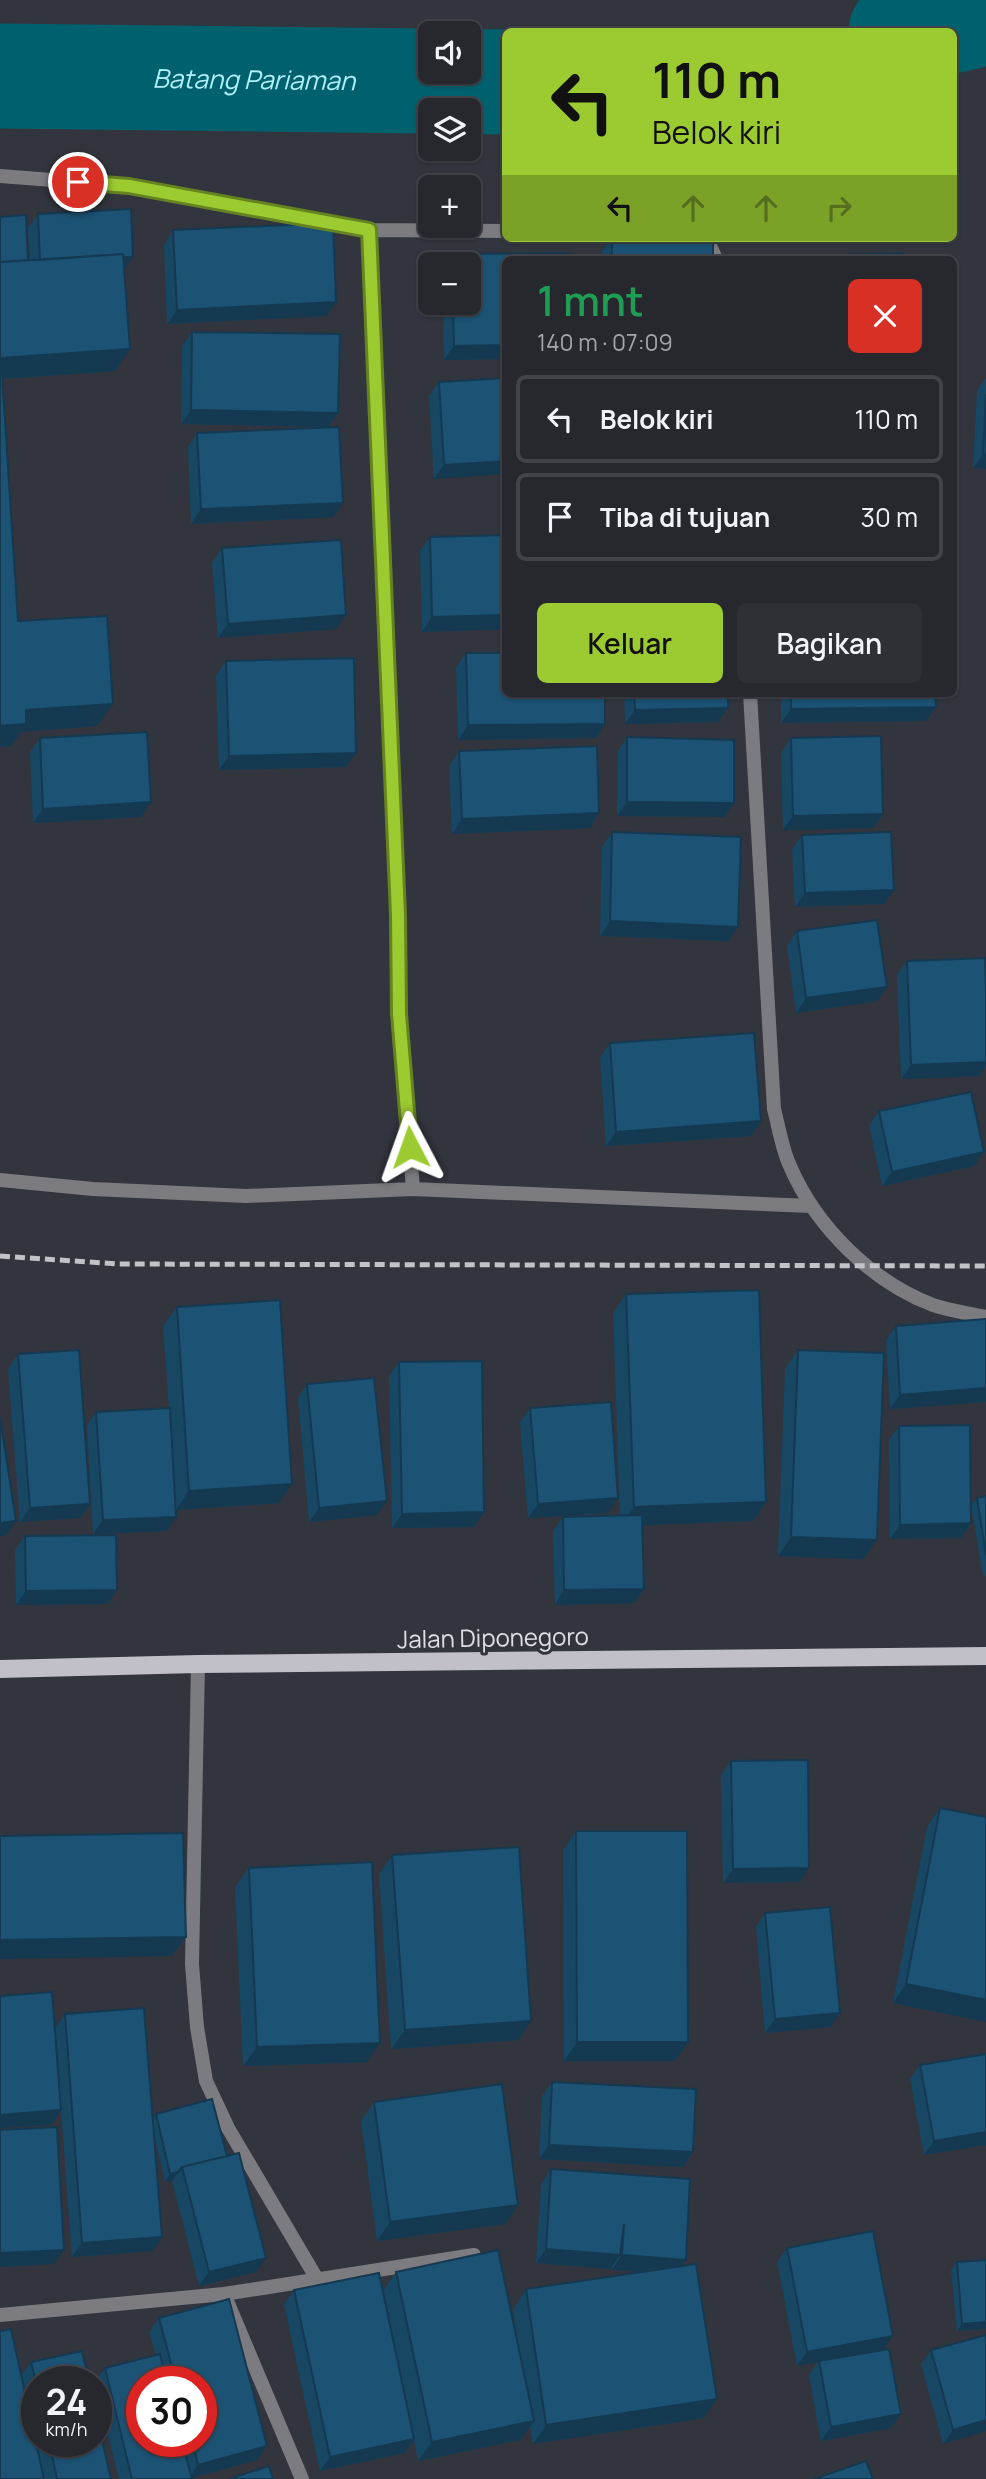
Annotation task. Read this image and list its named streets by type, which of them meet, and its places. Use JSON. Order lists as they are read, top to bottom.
{
  "streets": {
    "main road": ["Jalan Diponegoro"]
  },
  "water": ["Batang Pariaman"],
  "page": {
    "map_buttons": ["+", "−"],
    "turn": ["110 m", "Belok kiri"],
    "heading": ["1 mnt", "140 m · 07:09"],
    "list": [
      {
        "name": "Belok kiri",
        "value": "110 m"
      },
      {
        "name": "Tiba di tujuan",
        "value": "30 m"
      }
    ],
    "buttons": ["Keluar", "Bagikan"],
    "speed": "24 km/h",
    "limit": "30"
  }
}
